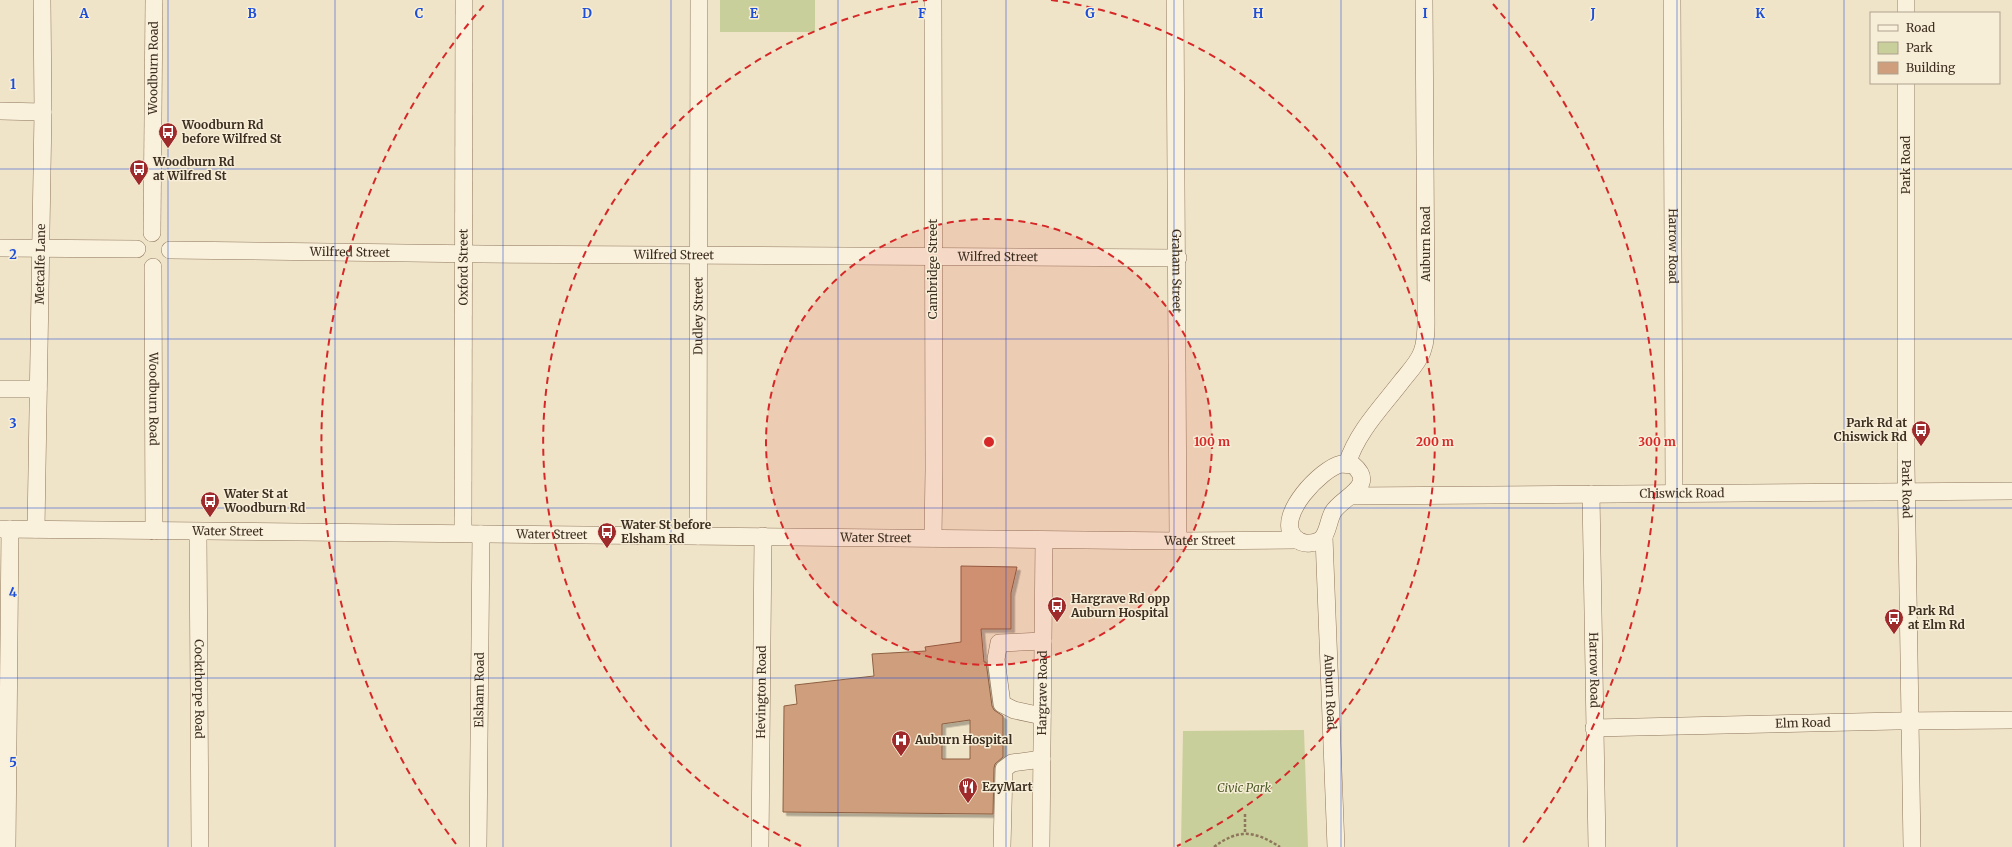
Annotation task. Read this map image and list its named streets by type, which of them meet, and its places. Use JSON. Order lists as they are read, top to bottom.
{
  "streets": {
    "street": [
      "Woodburn Road",
      "Park Road",
      "Auburn Road",
      "Harrow Road",
      "Wilfred Street",
      "Metcalfe Lane",
      "Oxford Street",
      "Cambridge Street",
      "Graham Street",
      "Dudley Street",
      "Chiswick Road",
      "Water Street",
      "Cockthorpe Road",
      "Elsham Road",
      "Hevington Road",
      "Hargrave Road",
      "Elm Road"
    ]
  },
  "crossings": [
    ["Woodburn Road", "Wilfred Street"],
    ["Woodburn Road", "Water Street"],
    ["Park Road", "Chiswick Road"],
    ["Park Road", "Elm Road"],
    ["Auburn Road", "Water Street"],
    ["Harrow Road", "Chiswick Road"],
    ["Harrow Road", "Elm Road"],
    ["Wilfred Street", "Oxford Street"],
    ["Wilfred Street", "Cambridge Street"],
    ["Wilfred Street", "Graham Street"],
    ["Wilfred Street", "Dudley Street"],
    ["Metcalfe Lane", "Water Street"],
    ["Oxford Street", "Water Street"],
    ["Cambridge Street", "Water Street"],
    ["Graham Street", "Water Street"],
    ["Dudley Street", "Water Street"],
    ["Water Street", "Cockthorpe Road"],
    ["Water Street", "Elsham Road"],
    ["Water Street", "Hevington Road"],
    ["Water Street", "Hargrave Road"]
  ],
  "parks": ["Civic Park"],
  "places": {
    "bus stop": [
      "Woodburn Rd before Wilfred St",
      "Woodburn Rd at Wilfred St",
      "Park Rd at Chiswick Rd",
      "Water St at Woodburn Rd",
      "Water St before Elsham Rd",
      "Hargrave Rd opp Auburn Hospital",
      "Park Rd at Elm Rd"
    ],
    "hospital": ["Auburn Hospital"],
    "restaurant": ["EzyMart"]
  },
  "legend": ["Road", "Park", "Building"],
  "grid": {
    "columns": [
      "A",
      "B",
      "C",
      "D",
      "E",
      "F",
      "G",
      "H",
      "I",
      "J",
      "K"
    ],
    "rows": [
      "1",
      "2",
      "3",
      "4",
      "5"
    ]
  },
  "rings": ["100 m", "200 m", "300 m"]
}
